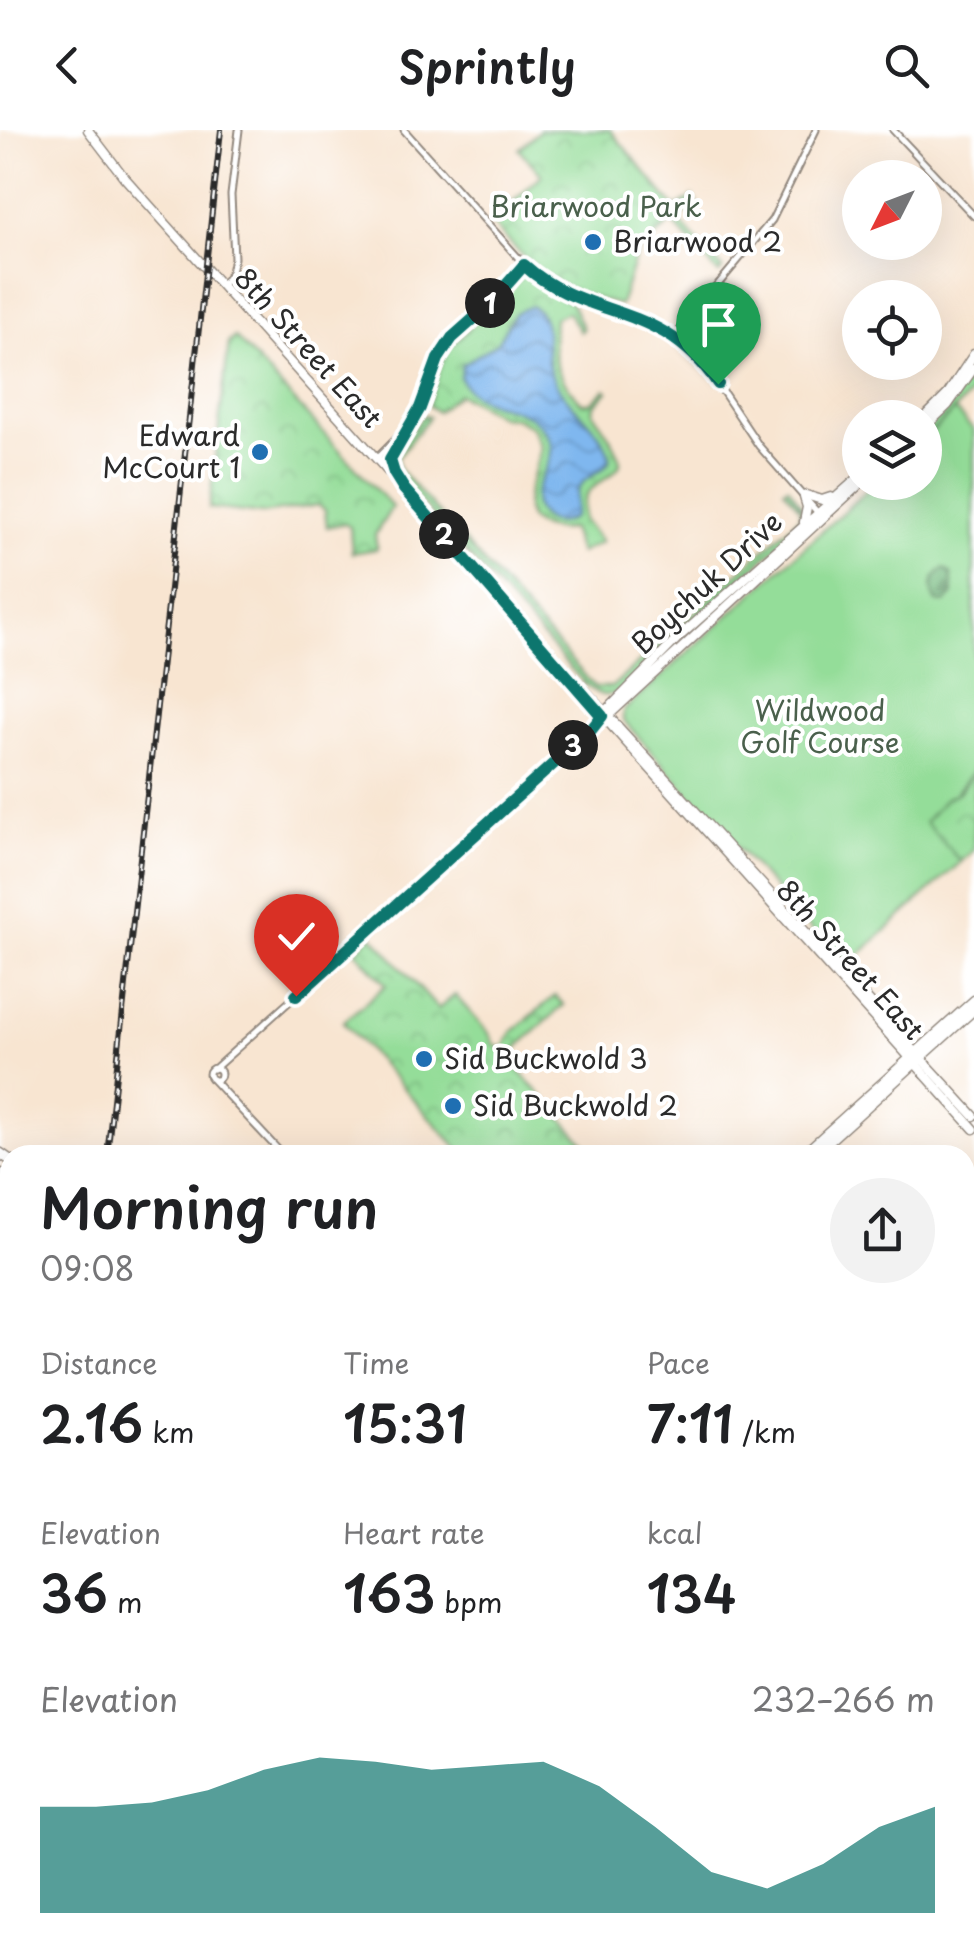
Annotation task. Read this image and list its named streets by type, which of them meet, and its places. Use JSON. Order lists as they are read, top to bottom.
{
  "streets": {
    "main road": ["8th Street East", "Boychuk Drive"]
  },
  "crossings": [
    ["8th Street East", "Boychuk Drive"]
  ],
  "parks": ["Briarwood Park", "Wildwood Golf Course"],
  "places": [
    "Briarwood 2",
    "Edward McCourt 1",
    "Sid Buckwold 3",
    "Sid Buckwold 2"
  ],
  "north": "bottom left",
  "page": {
    "header": "Sprintly",
    "pins": ["1", "2", "3"],
    "heading": ["Morning run", "09:08"],
    "stats": [
      ["Distance", "2.16 km"],
      ["Time", "15:31"],
      ["Pace", "7:11 /km"],
      ["Elevation", "36 m"],
      ["Heart rate", "163 bpm"],
      ["kcal", "134"]
    ],
    "chart": ["Elevation", "232–266 m"]
  }
}
